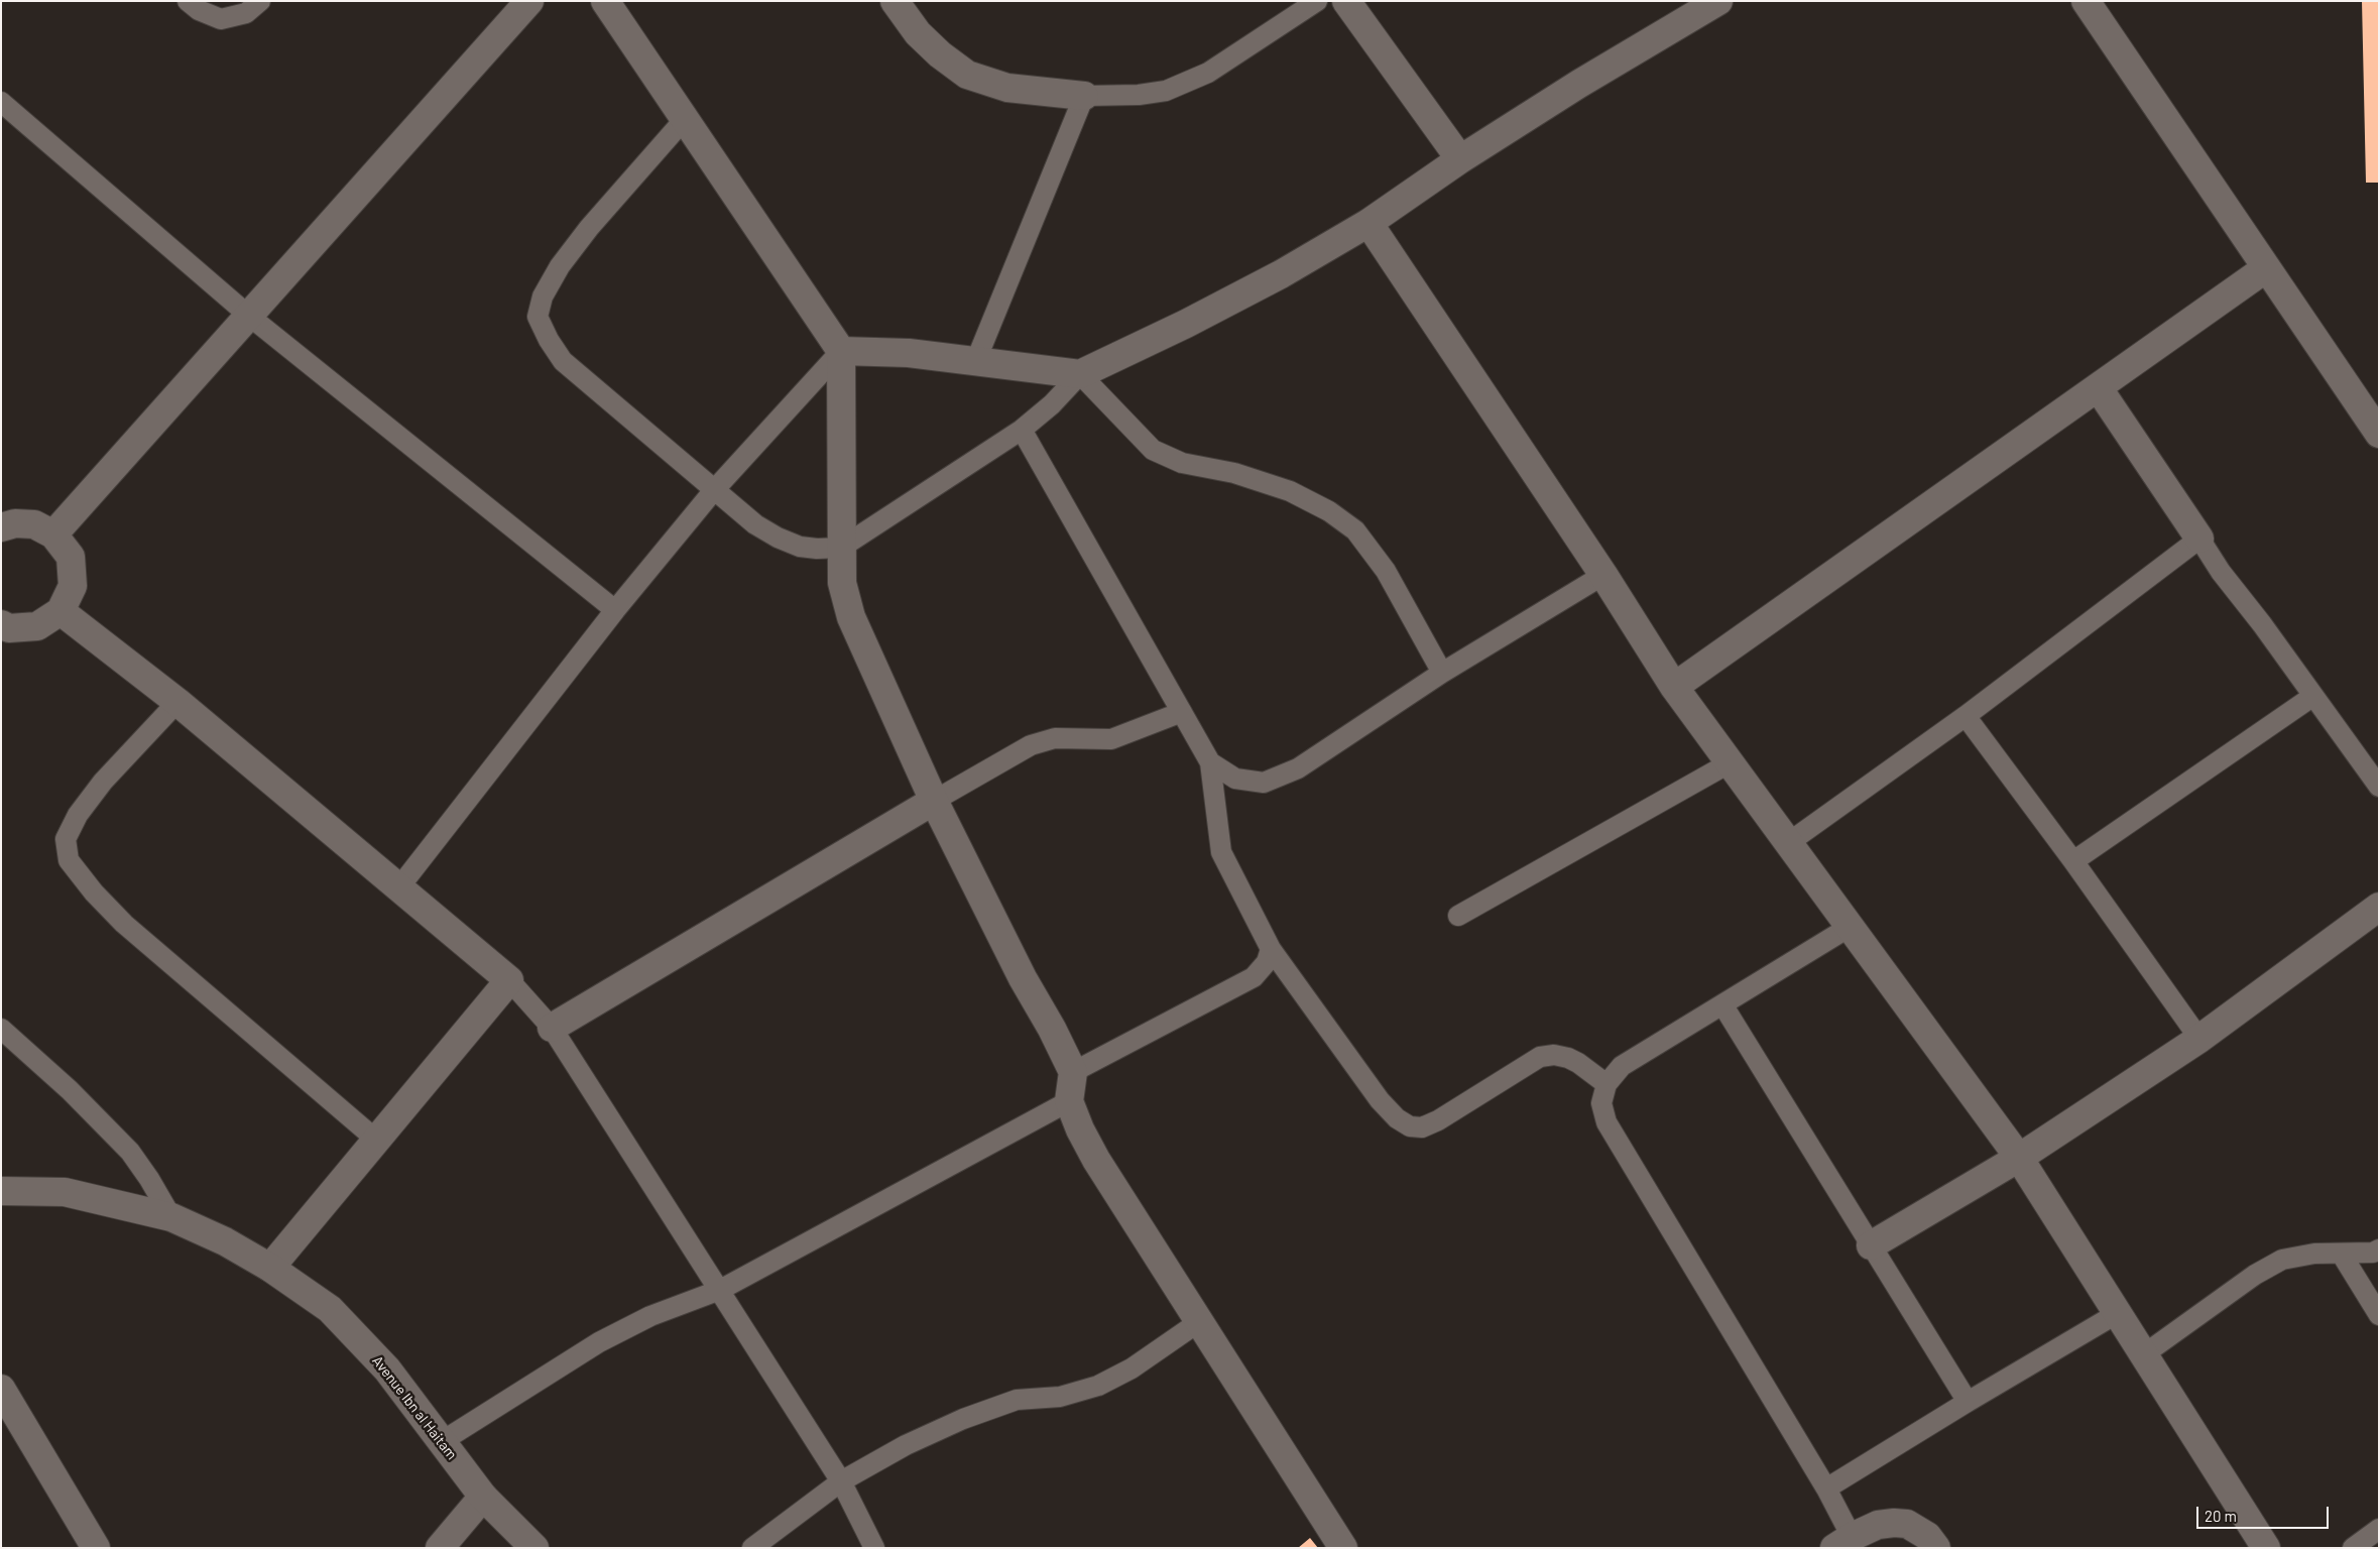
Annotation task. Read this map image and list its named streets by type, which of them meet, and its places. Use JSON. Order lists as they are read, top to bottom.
{
  "streets": {
    "street": ["Avenue Ibn al Haitam"]
  },
  "scale_bar": "20 m"
}
